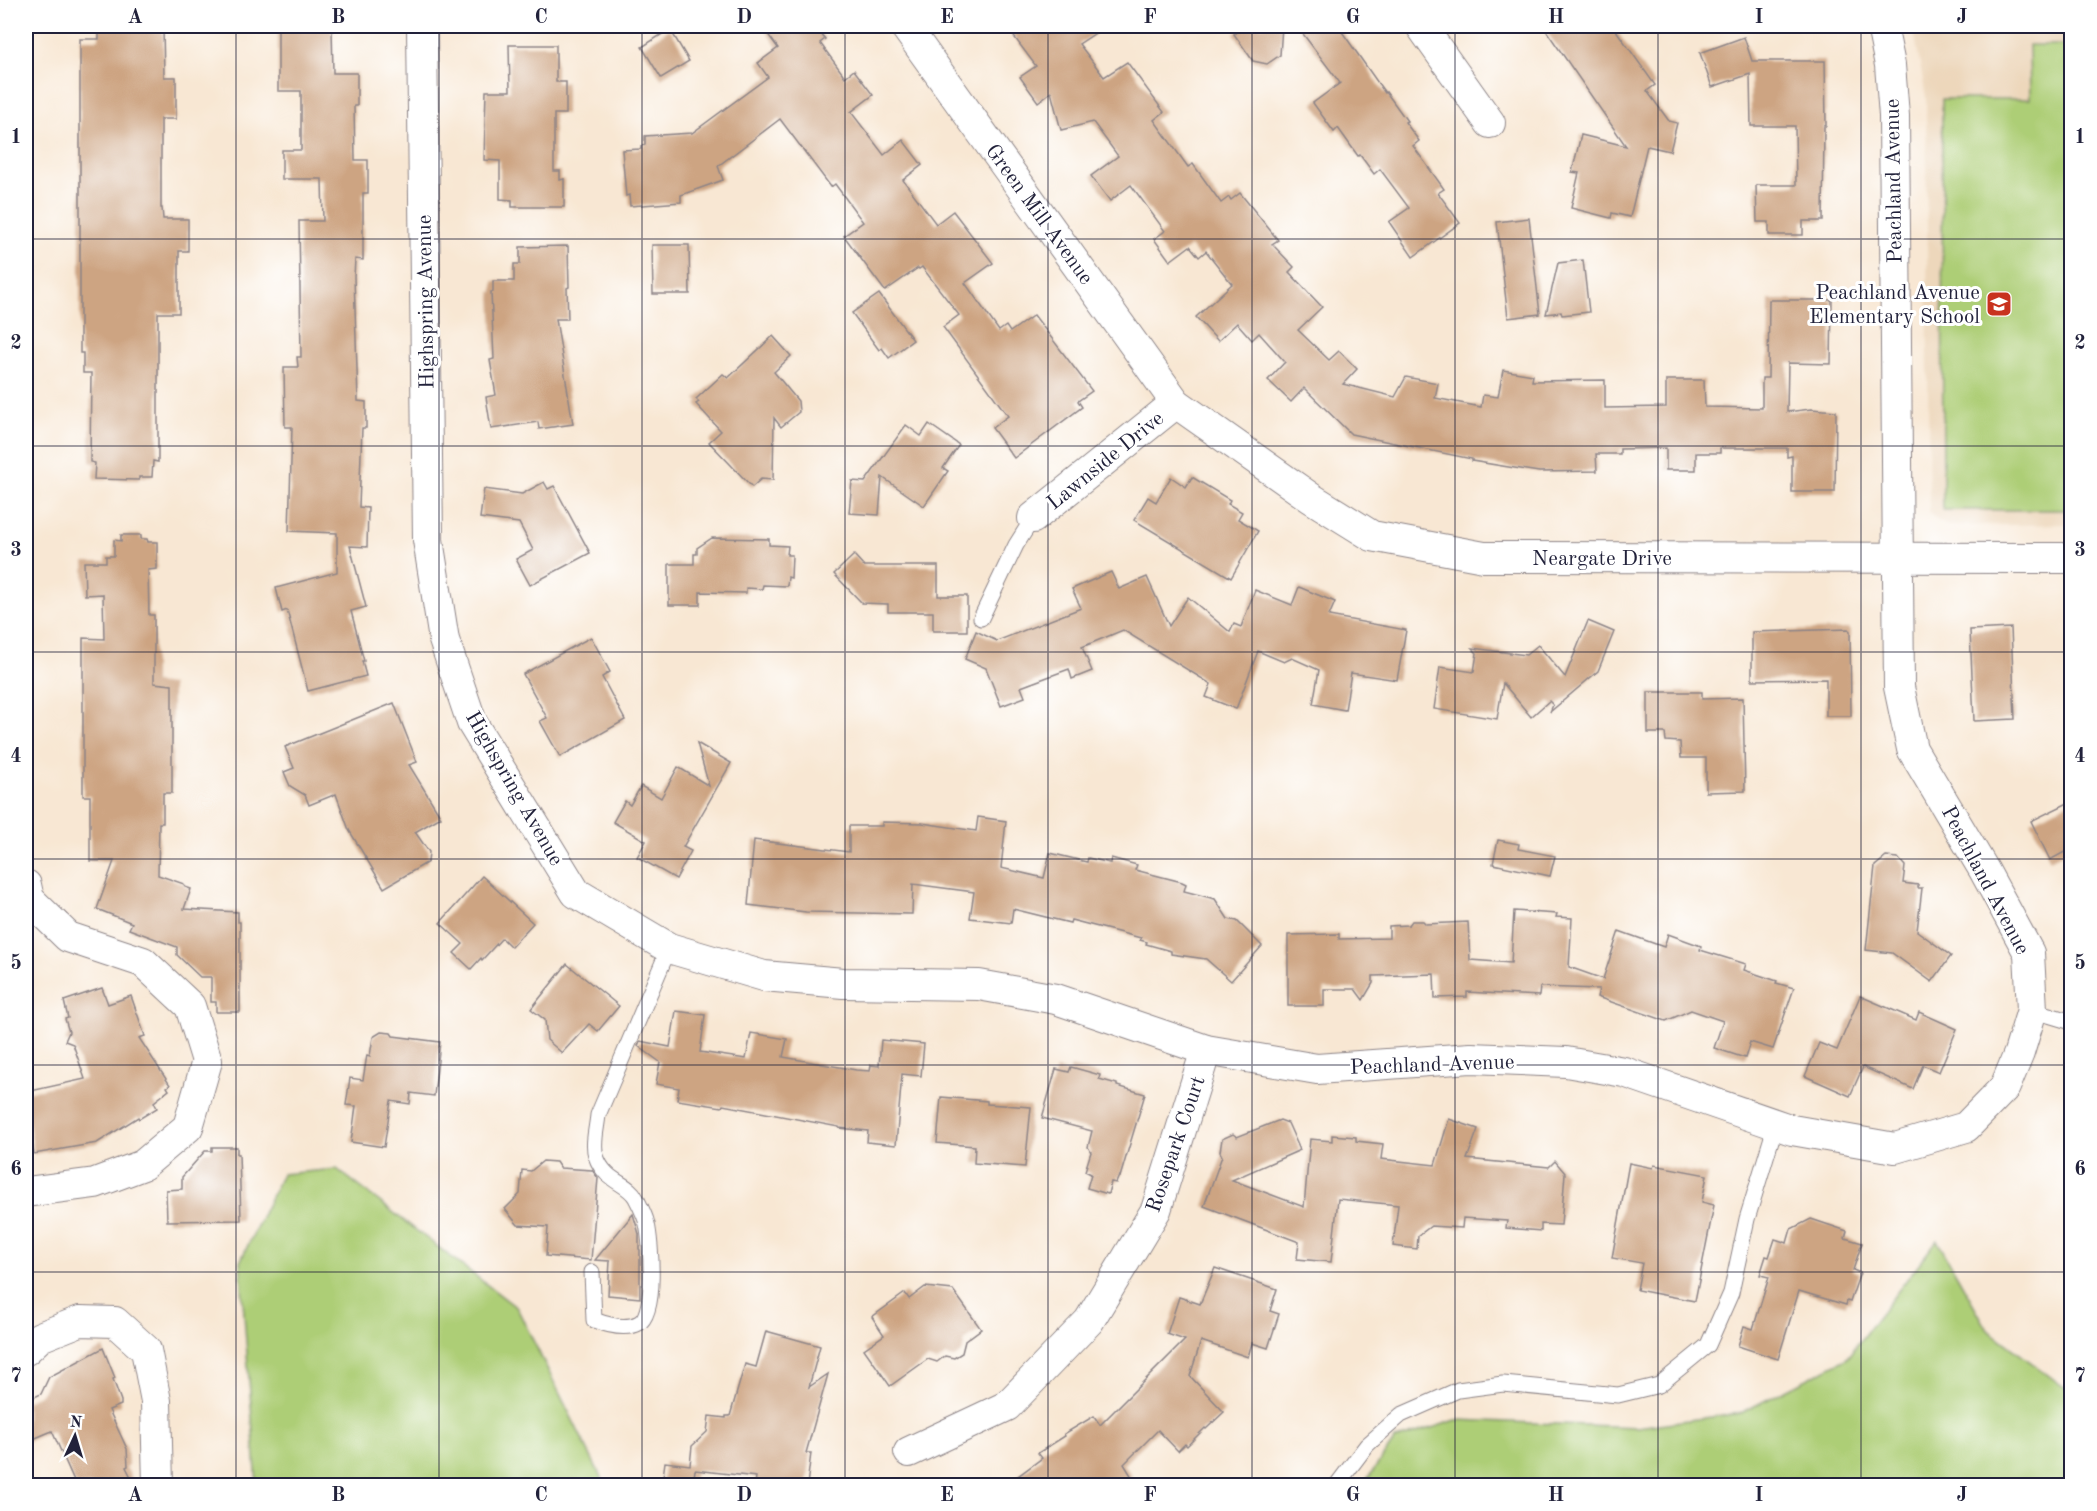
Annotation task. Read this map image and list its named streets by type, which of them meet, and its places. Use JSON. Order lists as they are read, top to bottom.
{
  "streets": {
    "street": [
      "Peachland Avenue",
      "Green Mill Avenue",
      "Highspring Avenue",
      "Lawnside Drive",
      "Neargate Drive",
      "Rosepark Court"
    ]
  },
  "crossings": [
    ["Peachland Avenue", "Highspring Avenue"],
    ["Peachland Avenue", "Neargate Drive"],
    ["Peachland Avenue", "Rosepark Court"],
    ["Green Mill Avenue", "Lawnside Drive"],
    ["Green Mill Avenue", "Neargate Drive"],
    ["Highspring Avenue", "Rosepark Court"],
    ["Lawnside Drive", "Neargate Drive"]
  ],
  "places": {
    "school or university": ["Peachland Avenue Elementary School"]
  },
  "north": "top",
  "grid": {
    "columns": [
      "A",
      "B",
      "C",
      "D",
      "E",
      "F",
      "G",
      "H",
      "I",
      "J"
    ],
    "rows": [
      "1",
      "2",
      "3",
      "4",
      "5",
      "6",
      "7"
    ]
  }
}
